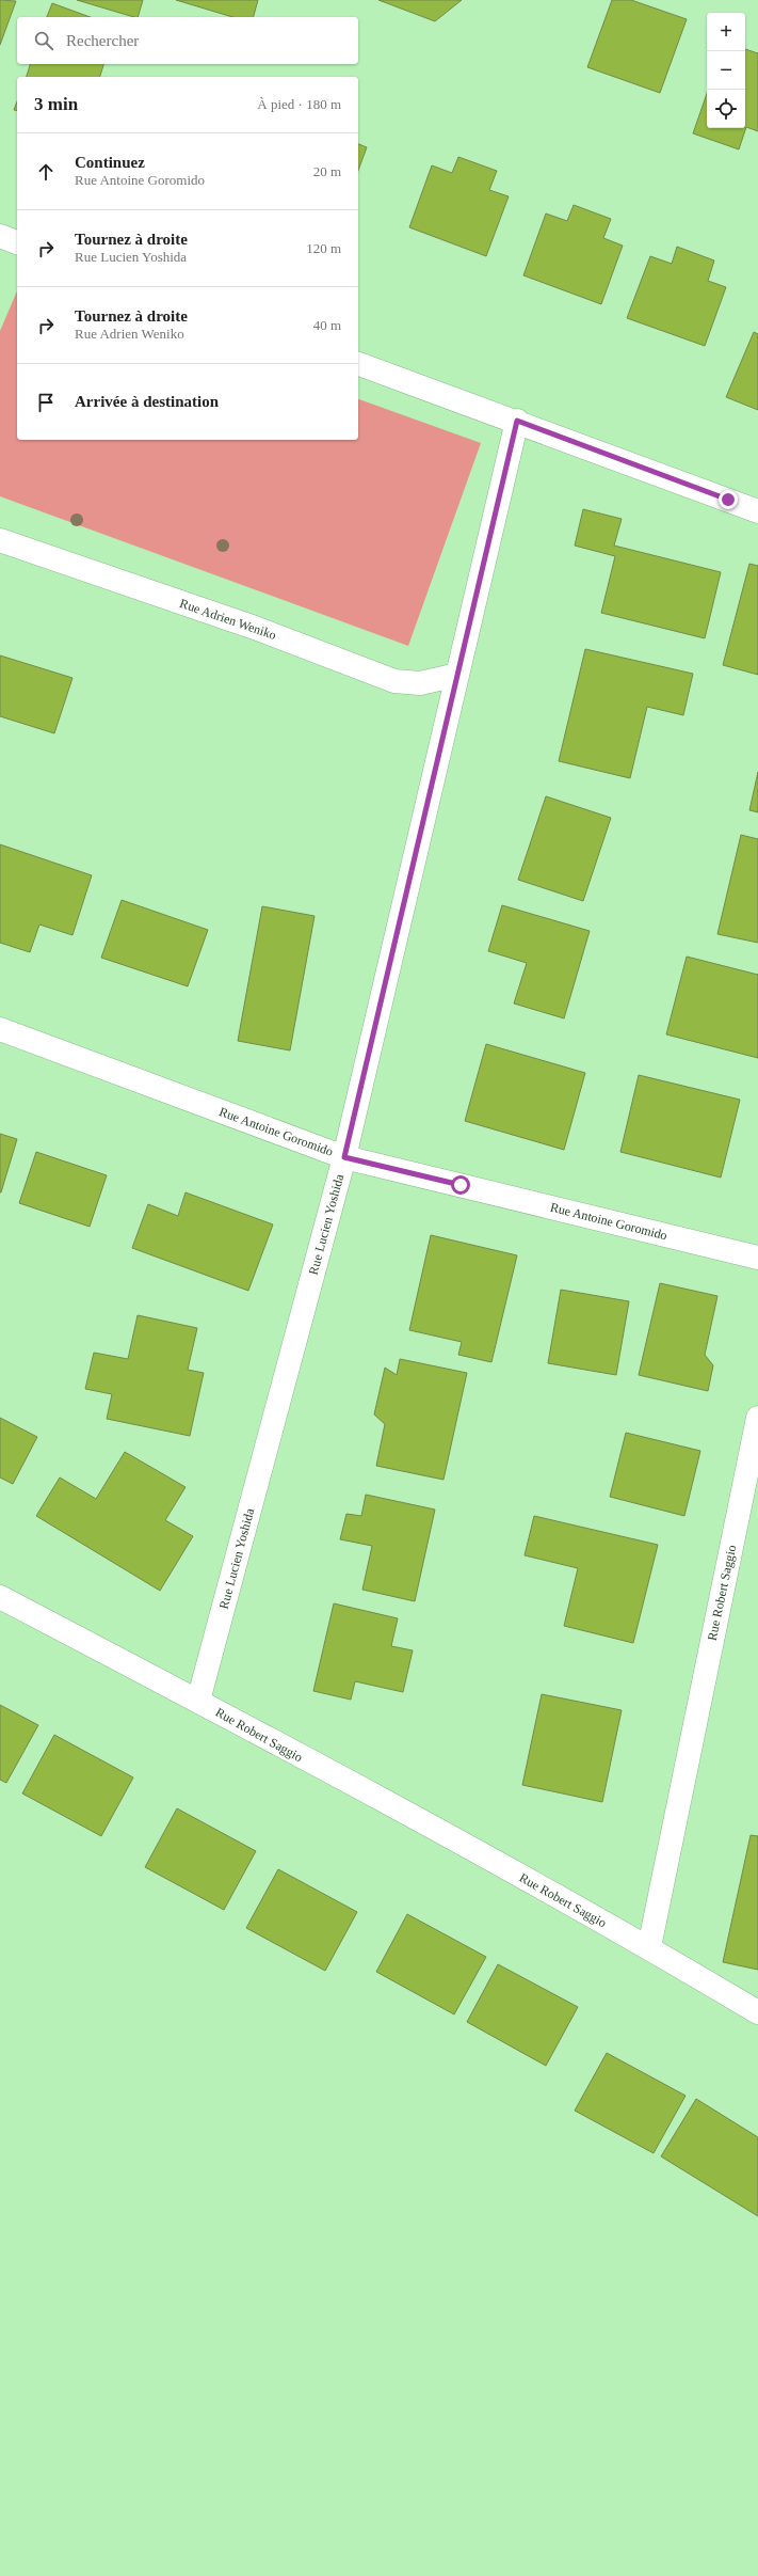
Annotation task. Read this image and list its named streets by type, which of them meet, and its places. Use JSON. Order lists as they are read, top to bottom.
{
  "streets": {
    "street": [
      "Rue Adrien Weniko",
      "Rue Antoine Goromido",
      "Rue Lucien Yoshida",
      "Rue Robert Saggio"
    ]
  },
  "crossings": [
    ["Rue Adrien Weniko", "Rue Lucien Yoshida"],
    ["Rue Antoine Goromido", "Rue Lucien Yoshida"],
    ["Rue Lucien Yoshida", "Rue Robert Saggio"]
  ],
  "page": {
    "map_buttons": ["+", "−"],
    "search": "Rechercher",
    "heading": ["3 min", "À pied · 180 m"],
    "list": [
      ["Continuez", "Rue Antoine Goromido", "20 m"],
      ["Tournez à droite", "Rue Lucien Yoshida", "120 m"],
      ["Tournez à droite", "Rue Adrien Weniko", "40 m"],
      "Arrivée à destination"
    ]
  }
}
